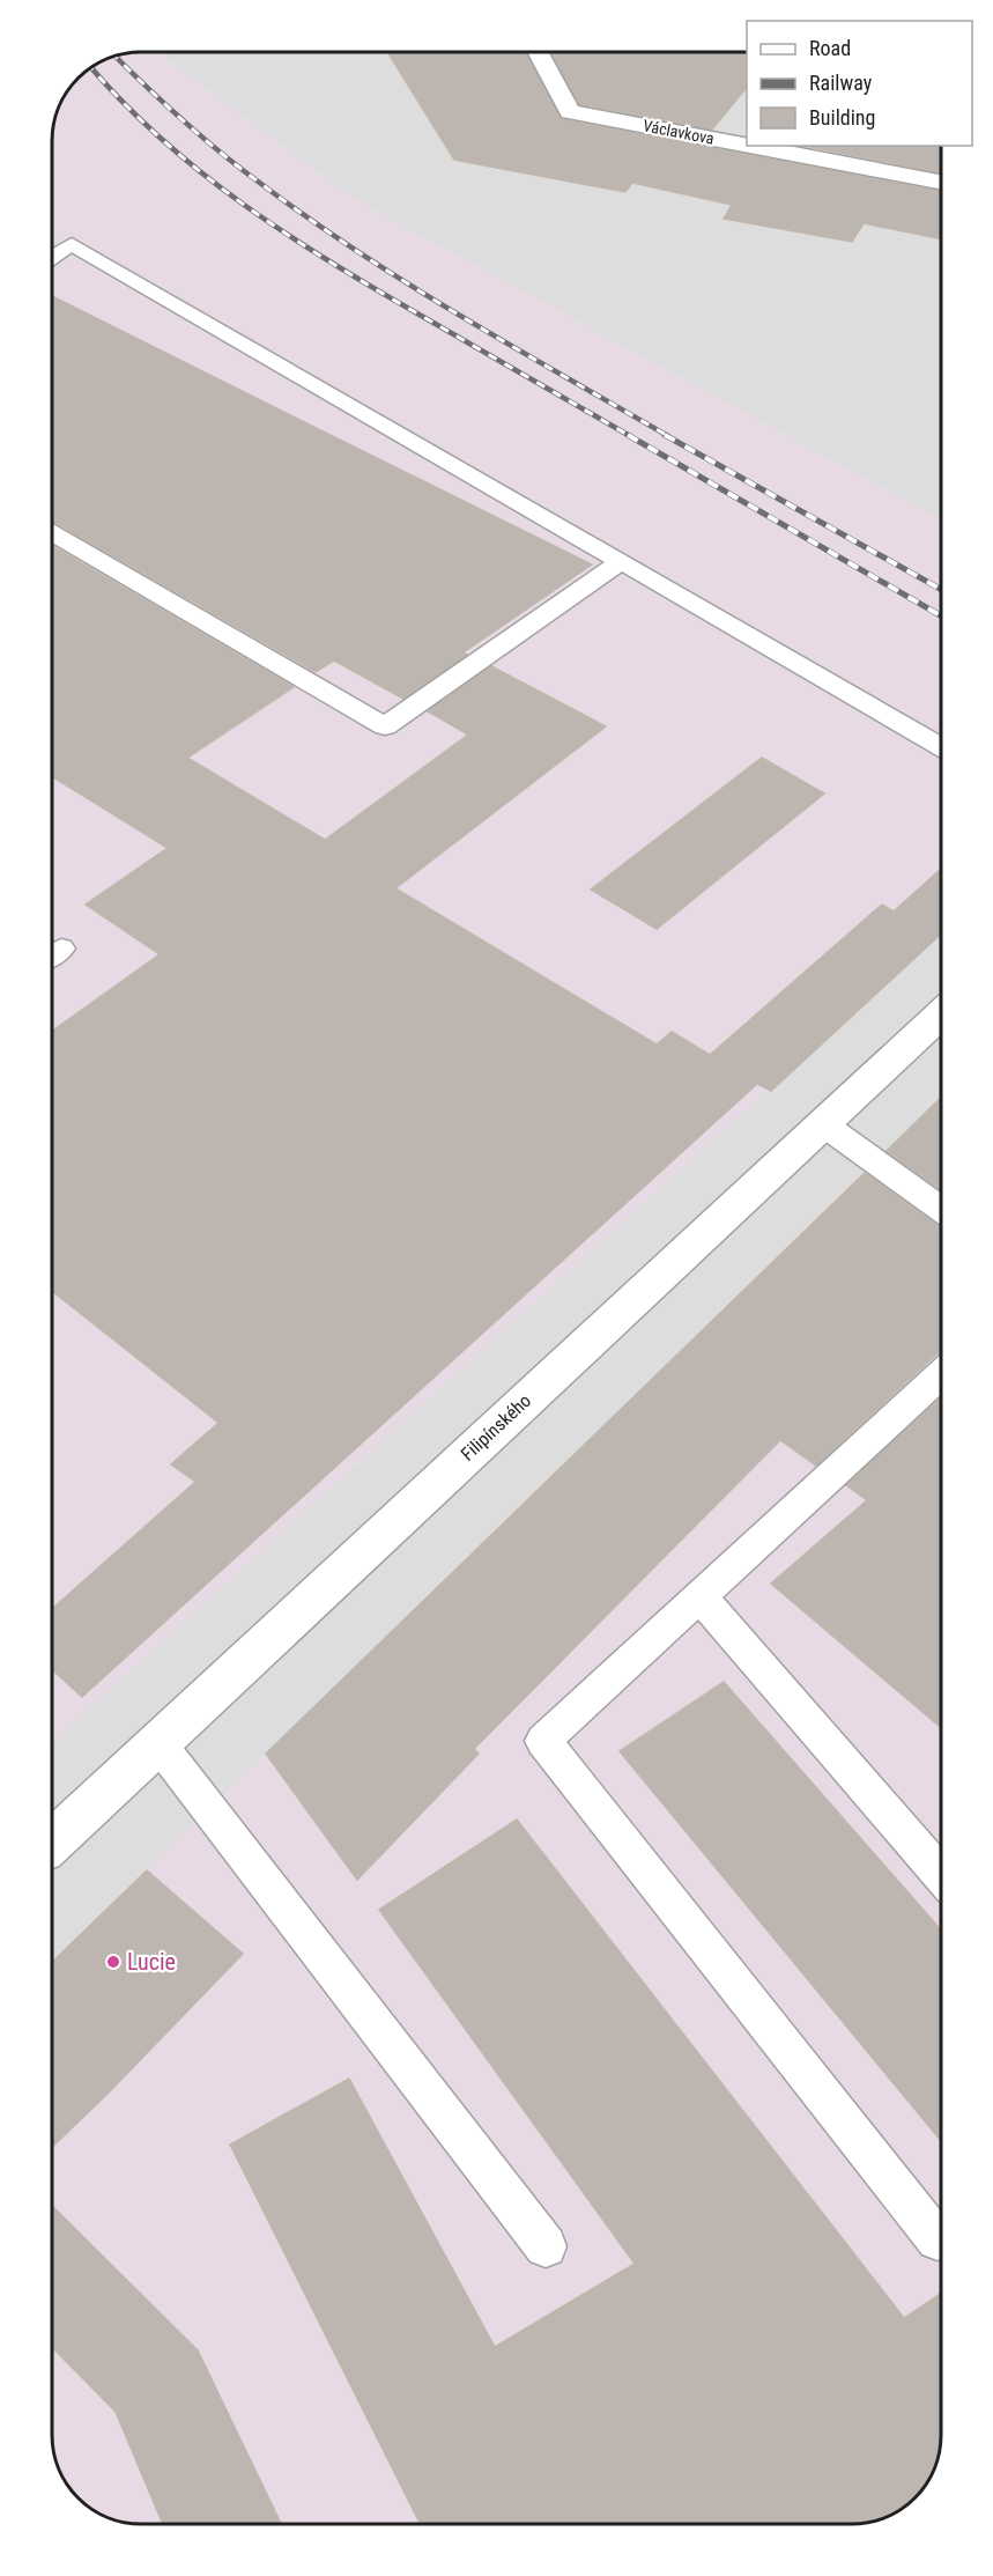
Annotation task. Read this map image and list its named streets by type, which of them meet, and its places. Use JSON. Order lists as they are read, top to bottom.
{
  "streets": {
    "street": ["Václavkova", "Filipínského"]
  },
  "places": ["Lucie"],
  "legend": ["Road", "Railway", "Building"]
}
